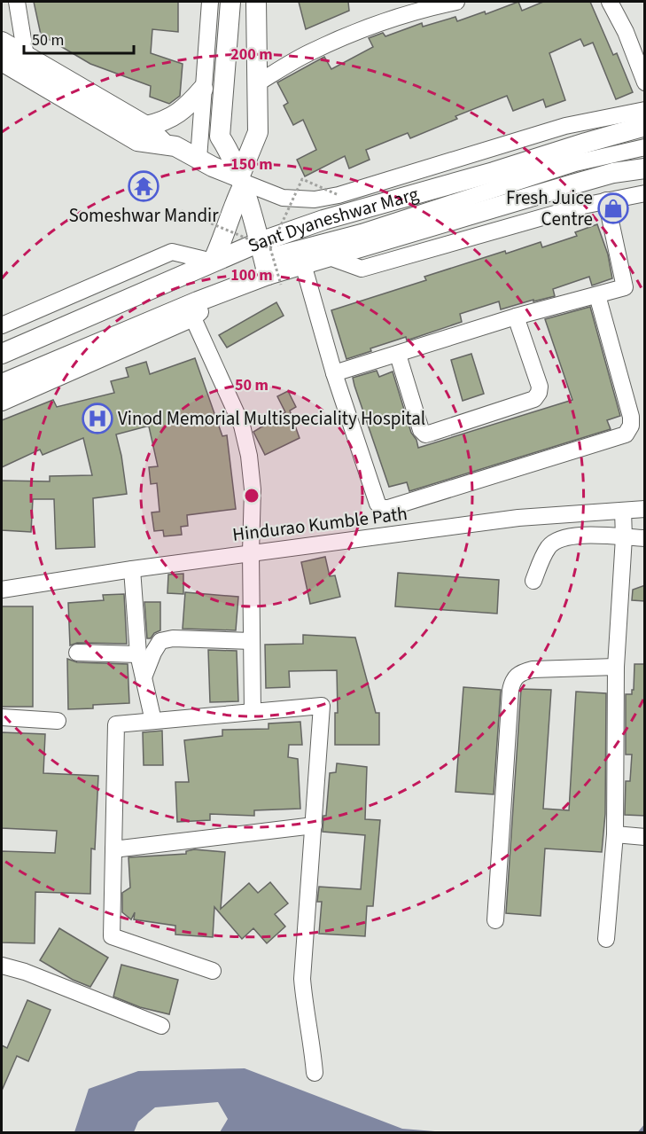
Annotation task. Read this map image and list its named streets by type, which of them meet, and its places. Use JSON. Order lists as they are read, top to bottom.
{
  "streets": {
    "main road": ["Sant Dyaneshwar Marg"],
    "street": ["Hindurao Kumble Path"]
  },
  "places": {
    "temple": ["Someshwar Mandir"],
    "shop": ["Fresh Juice Centre"],
    "hospital": ["Vinod Memorial Multispeciality Hospital"]
  },
  "scale_bar": "50 m",
  "rings": [
    "200 m",
    "150 m",
    "100 m",
    "50 m"
  ]
}
